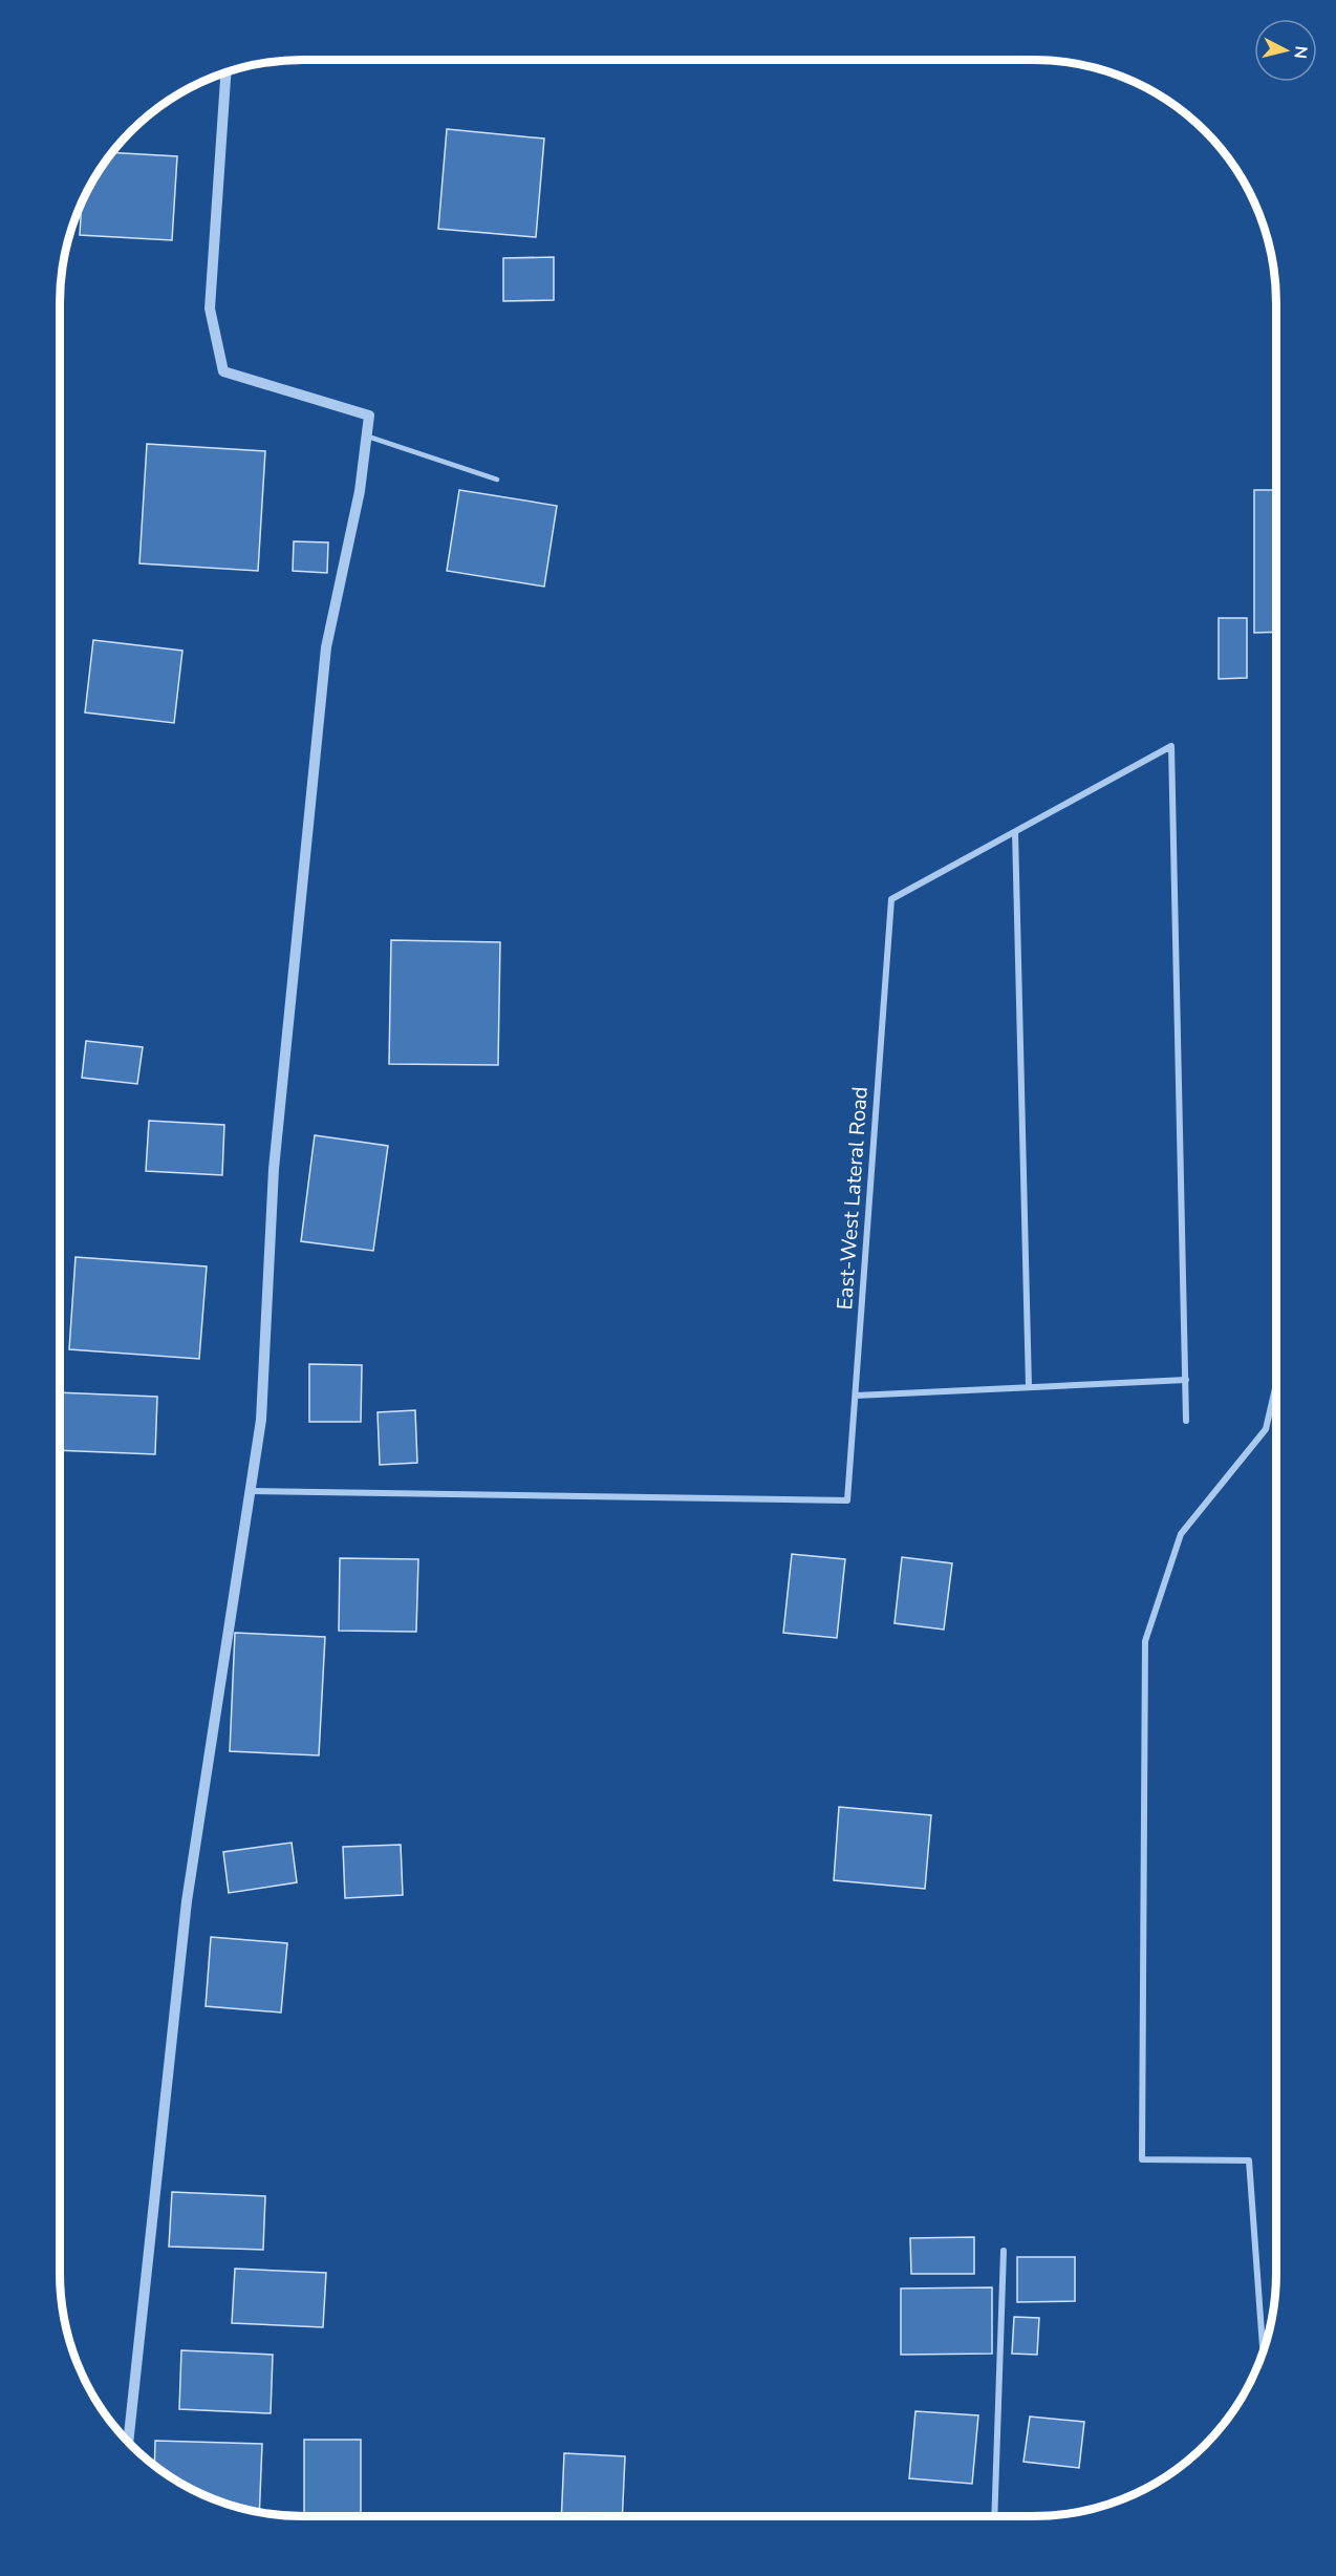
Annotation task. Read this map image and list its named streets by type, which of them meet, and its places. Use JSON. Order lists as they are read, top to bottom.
{
  "streets": {
    "street": ["East-West Lateral Road"]
  },
  "north": "right"
}
